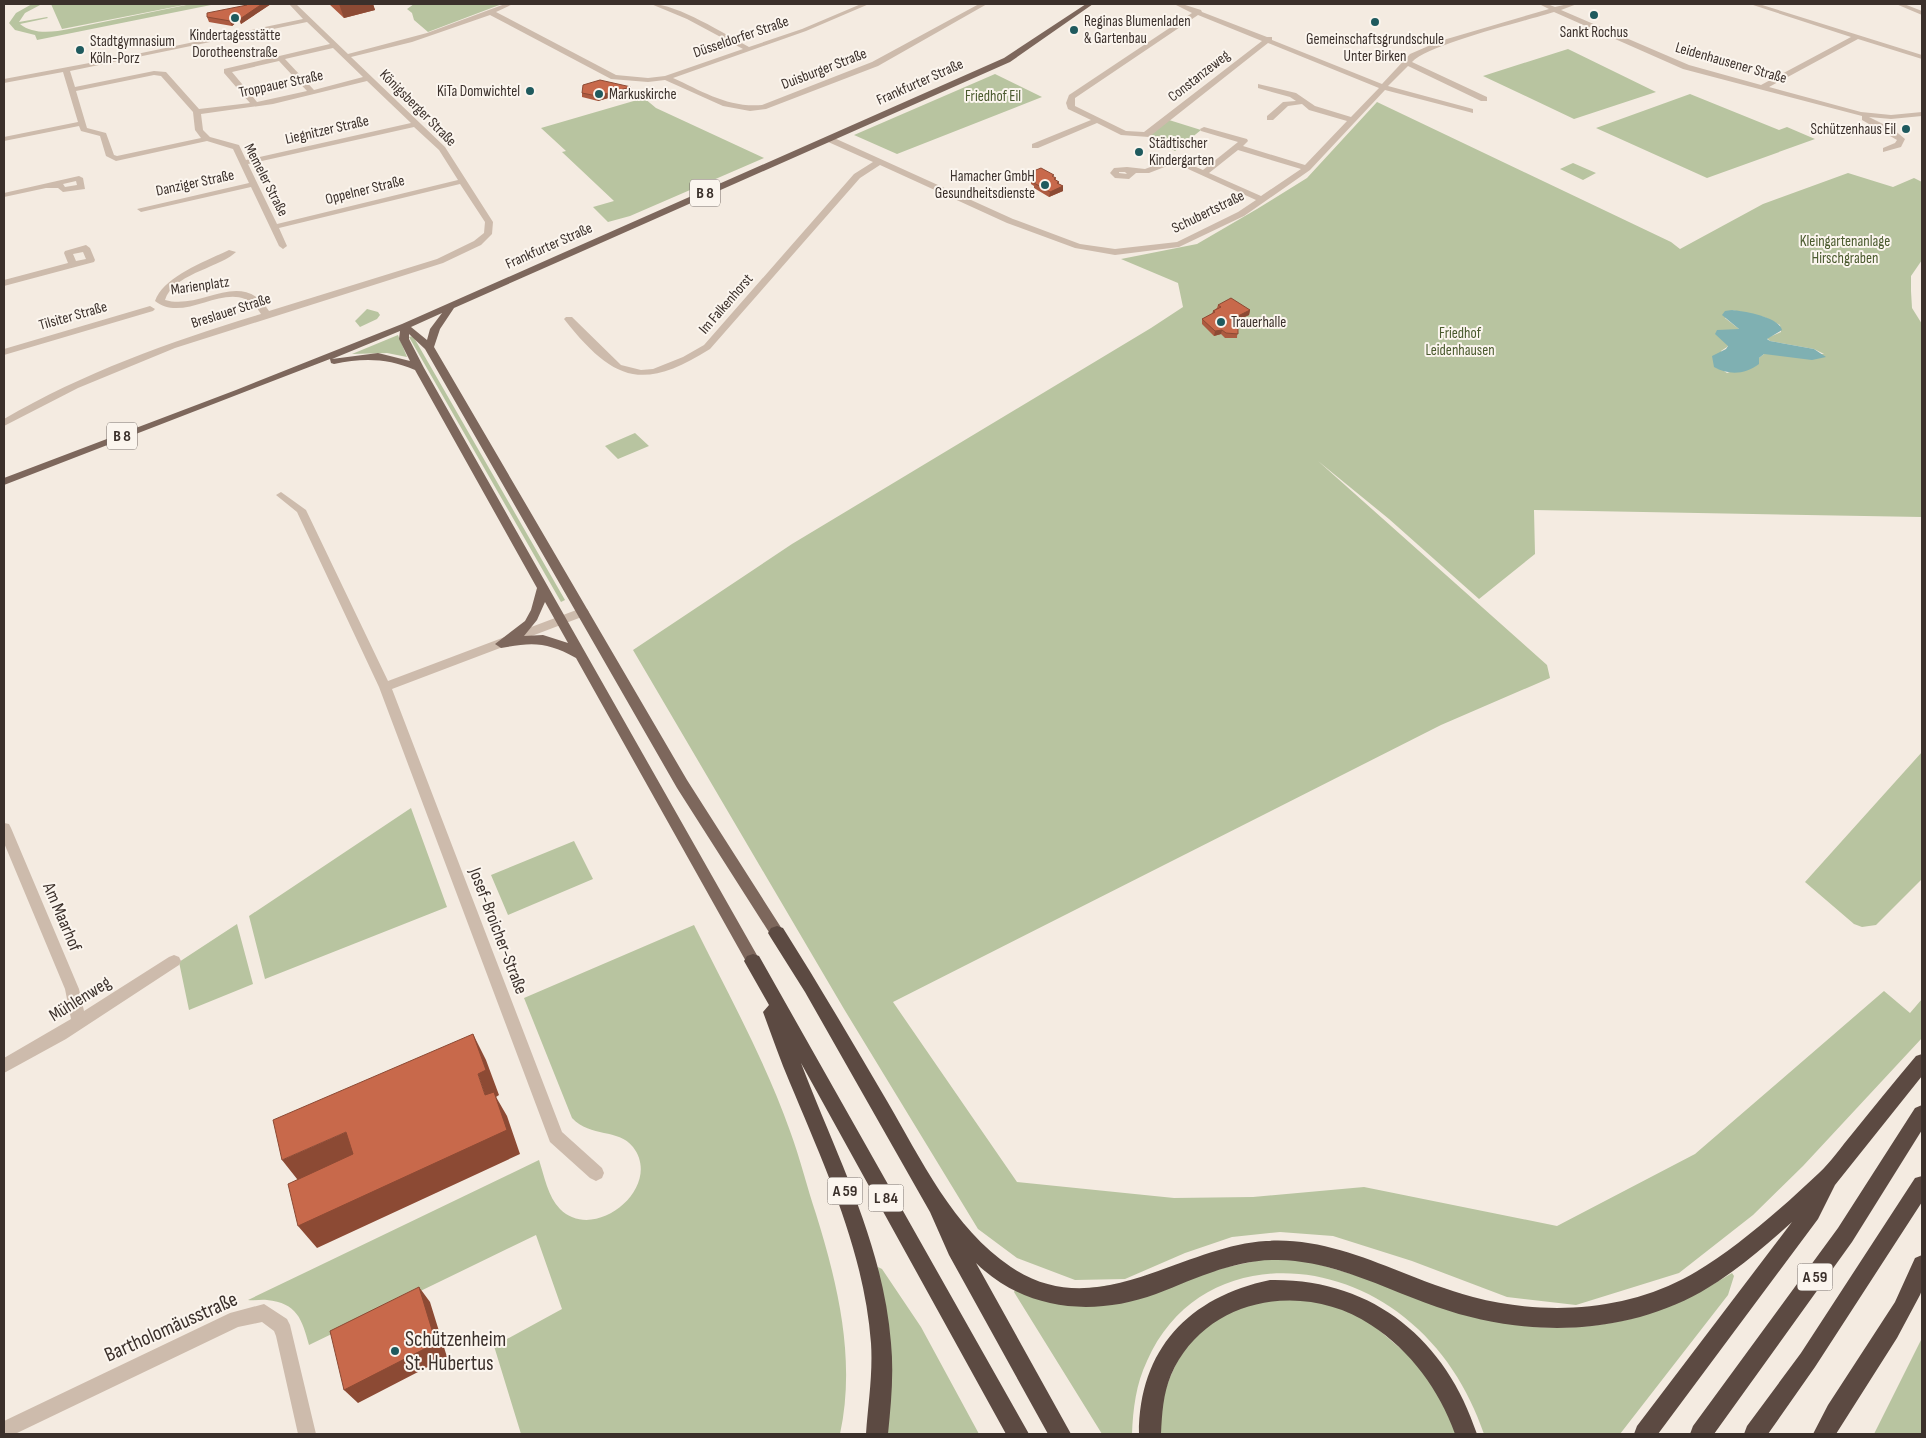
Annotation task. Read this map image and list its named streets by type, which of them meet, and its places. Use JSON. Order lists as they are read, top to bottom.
{
  "streets": {
    "highway": ["A 59", "L 84"],
    "main road": ["Frankfurter Straße", "B 8"],
    "street": [
      "Düsseldorfer Straße",
      "Leidenhausener Straße",
      "Duisburger Straße",
      "Constanzeweg",
      "Troppauer Straße",
      "Königsberger Straße",
      "Liegnitzer Straße",
      "Memeler Straße",
      "Danziger Straße",
      "Oppelner Straße",
      "Schubertstraße",
      "Marienplatz",
      "Im Falkenhorst",
      "Breslauer Straße",
      "Tilsiter Straße",
      "Am Maarhof",
      "Josef-Broicher-Straße",
      "Mühlenweg",
      "Bartholomäusstraße"
    ]
  },
  "crossings": [
    ["Düsseldorfer Straße", "Duisburger Straße"],
    ["Leidenhausener Straße", "Schubertstraße"],
    ["Frankfurter Straße", "Schubertstraße"],
    ["Frankfurter Straße", "L 84"],
    ["Troppauer Straße", "Königsberger Straße"],
    ["Königsberger Straße", "Liegnitzer Straße"],
    ["Königsberger Straße", "Oppelner Straße"],
    ["Königsberger Straße", "Breslauer Straße"],
    ["Liegnitzer Straße", "Memeler Straße"],
    ["Memeler Straße", "Danziger Straße"],
    ["Memeler Straße", "Oppelner Straße"],
    ["Schubertstraße", "Im Falkenhorst"],
    ["Marienplatz", "Breslauer Straße"],
    ["Am Maarhof", "Mühlenweg"],
    ["A 59", "L 84"]
  ],
  "parks": ["Friedhof Eil", "Kleingartenanlage Hirschgraben", "Friedhof Leidenhausen"],
  "places": [
    "Sankt Rochus",
    "Kindertagesstätte Dorotheenstraße",
    "Gemeinschaftsgrundschule Unter Birken",
    "Reginas Blumenladen & Gartenbau",
    "Stadtgymnasium Köln-Porz",
    "KiTa Domwichtel",
    "Markuskirche",
    "Schützenhaus Eil",
    "Städtischer Kindergarten",
    "Hamacher GmbH Gesundheitsdienste",
    "Trauerhalle",
    "Schützenheim St. Hubertus"
  ]
}
